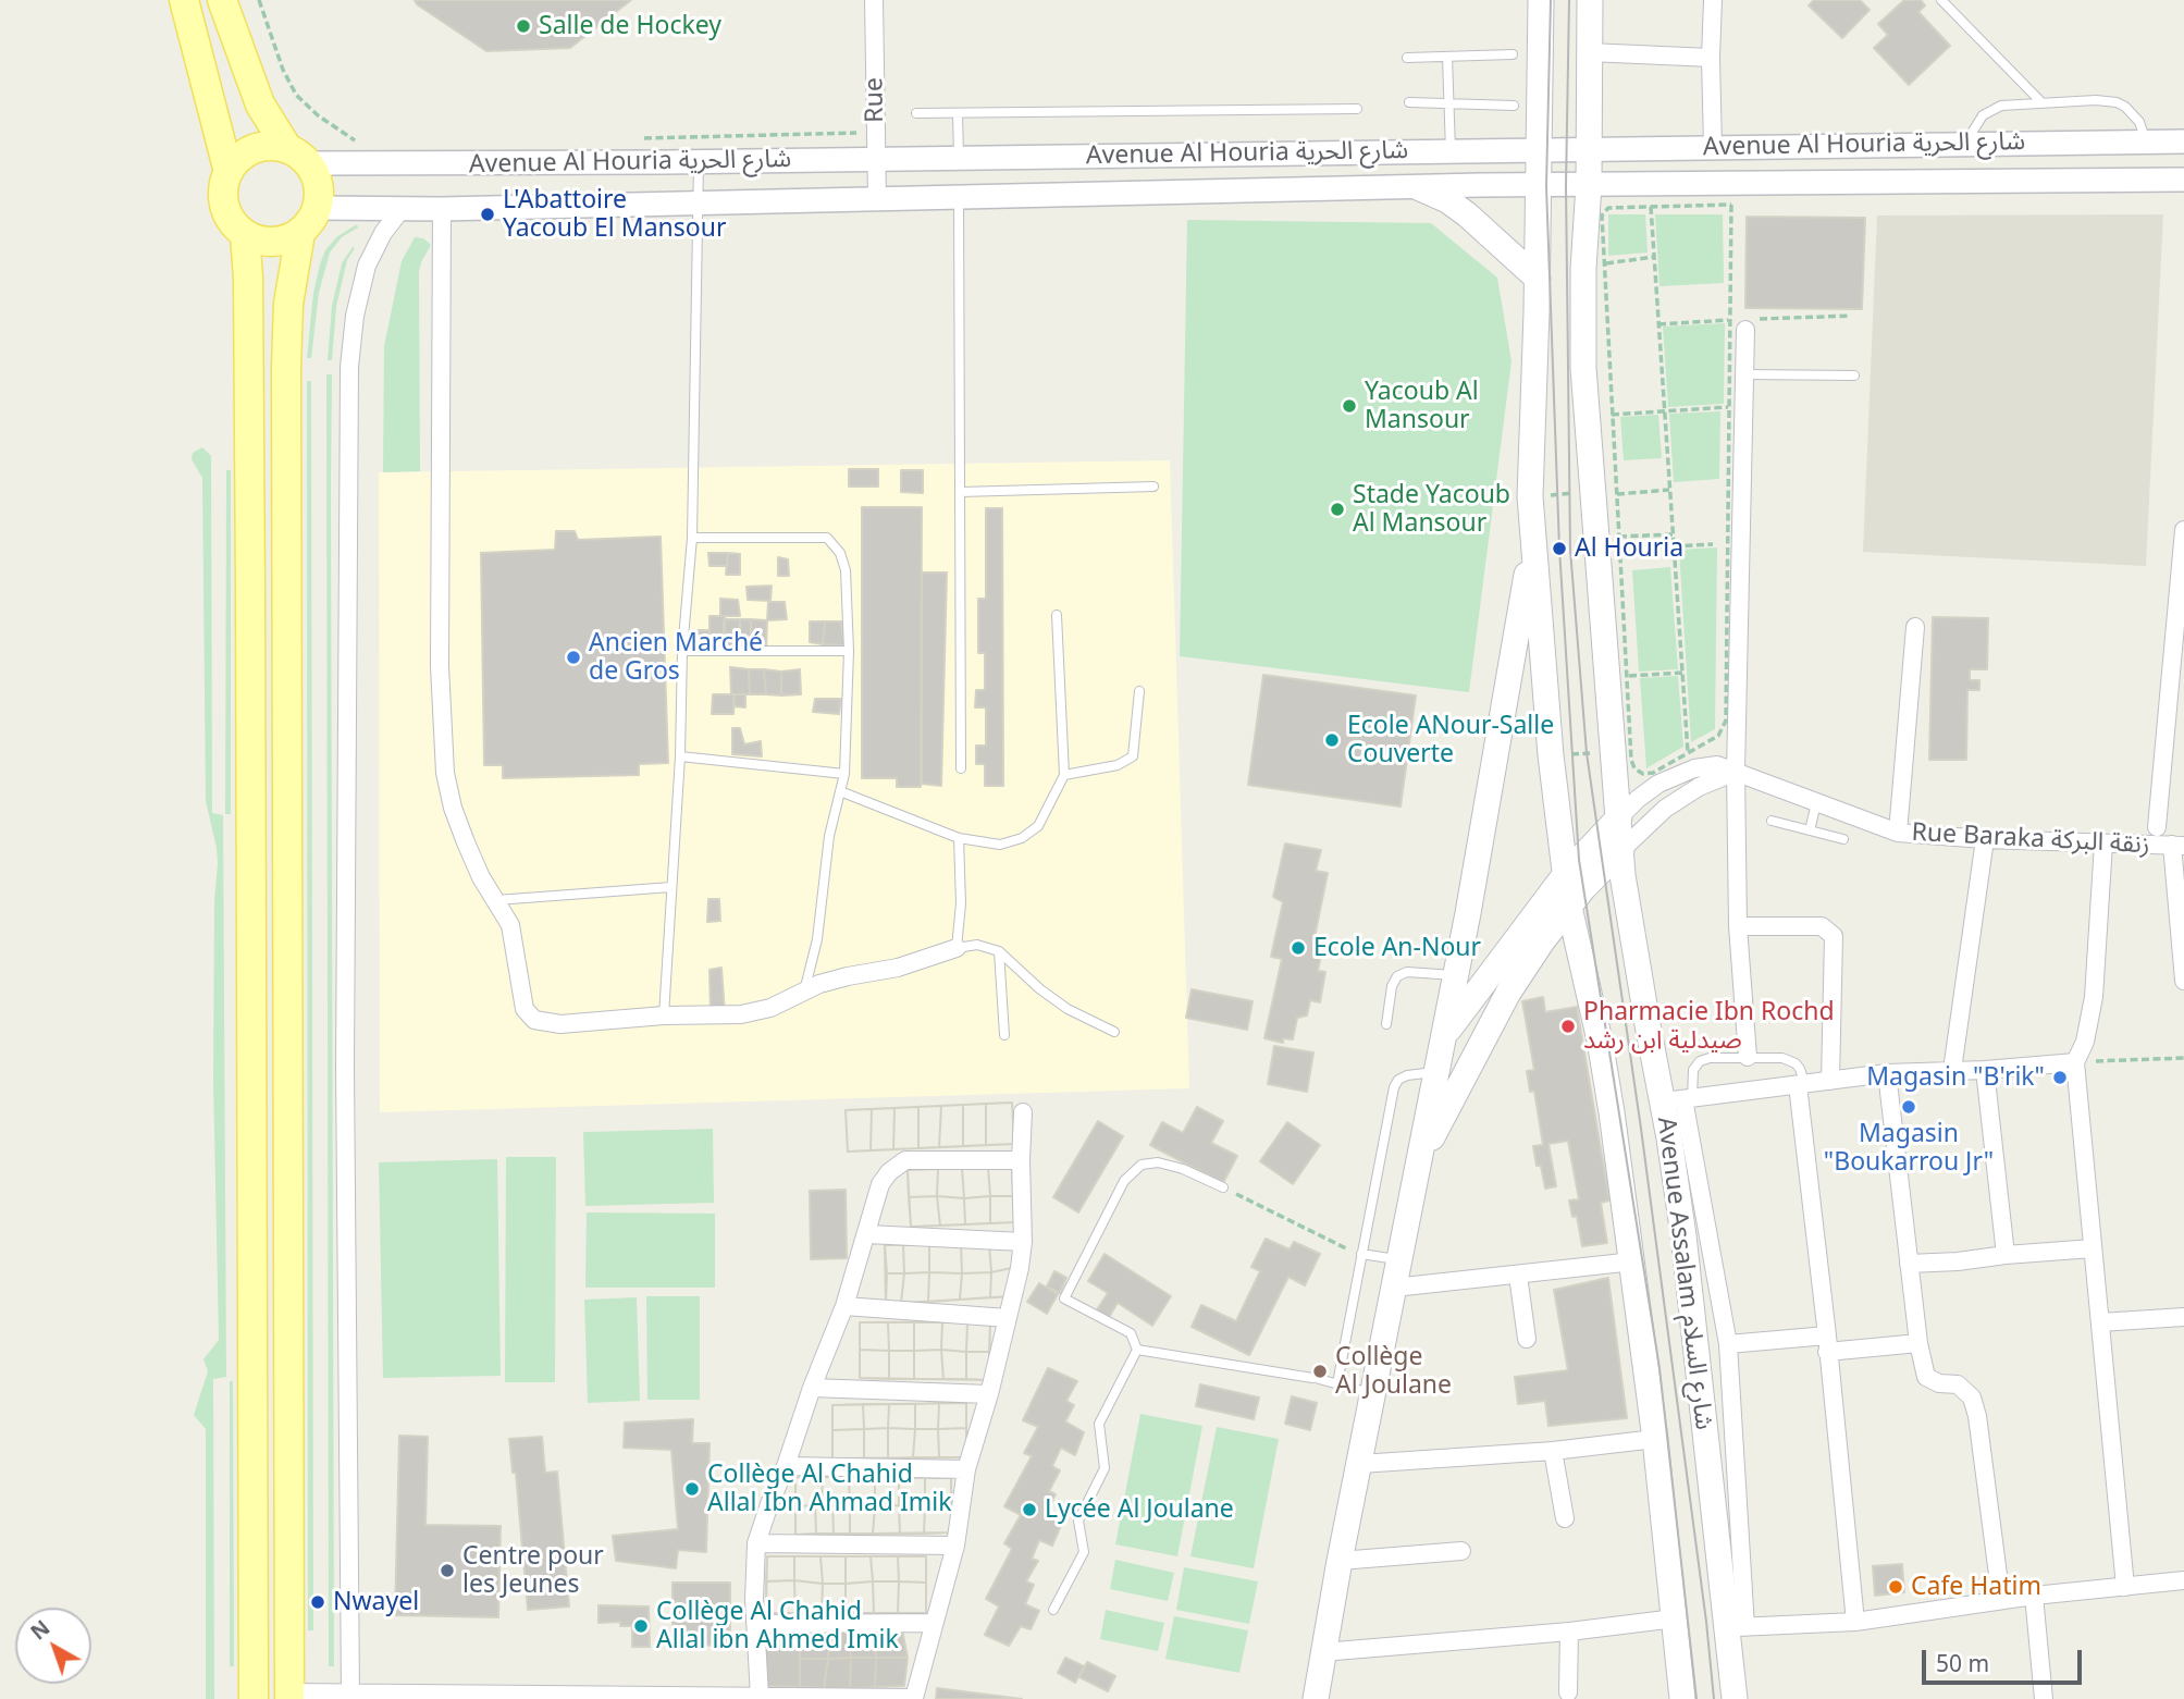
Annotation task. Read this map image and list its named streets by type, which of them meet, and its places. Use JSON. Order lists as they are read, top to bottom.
{
  "streets": {
    "main road": ["Avenue Assalam شارع السلام"],
    "street": ["Rue", "Avenue Al Houria شارع الحرية", "Rue Baraka زنقة البركة"]
  },
  "crossings": [
    ["Rue", "Avenue Al Houria شارع الحرية"],
    ["Avenue Al Houria شارع الحرية", "Avenue Assalam شارع السلام"],
    ["Rue Baraka زنقة البركة", "Avenue Assalam شارع السلام"]
  ],
  "places": [
    "Salle de Hockey",
    "L'Abattoire Yacoub El Mansour",
    "Yacoub Al Mansour",
    "Stade Yacoub Al Mansour",
    "Al Houria",
    "Ancien Marché de Gros",
    "Ecole ANour-Salle Couverte",
    "Ecole An-Nour",
    "Pharmacie Ibn Rochd صيدلية ابن رشد",
    "Magasin \"B'rik\"",
    "Magasin \"Boukarrou Jr\"",
    "Collège Al Joulane",
    "Collège Al Chahid Allal Ibn Ahmad Imik",
    "Lycée Al Joulane",
    "Centre pour les Jeunes",
    "Cafe Hatim",
    "Nwayel",
    "Collège Al Chahid Allal ibn Ahmed Imik"
  ],
  "scale_bar": "50 m",
  "north": "top left"
}
